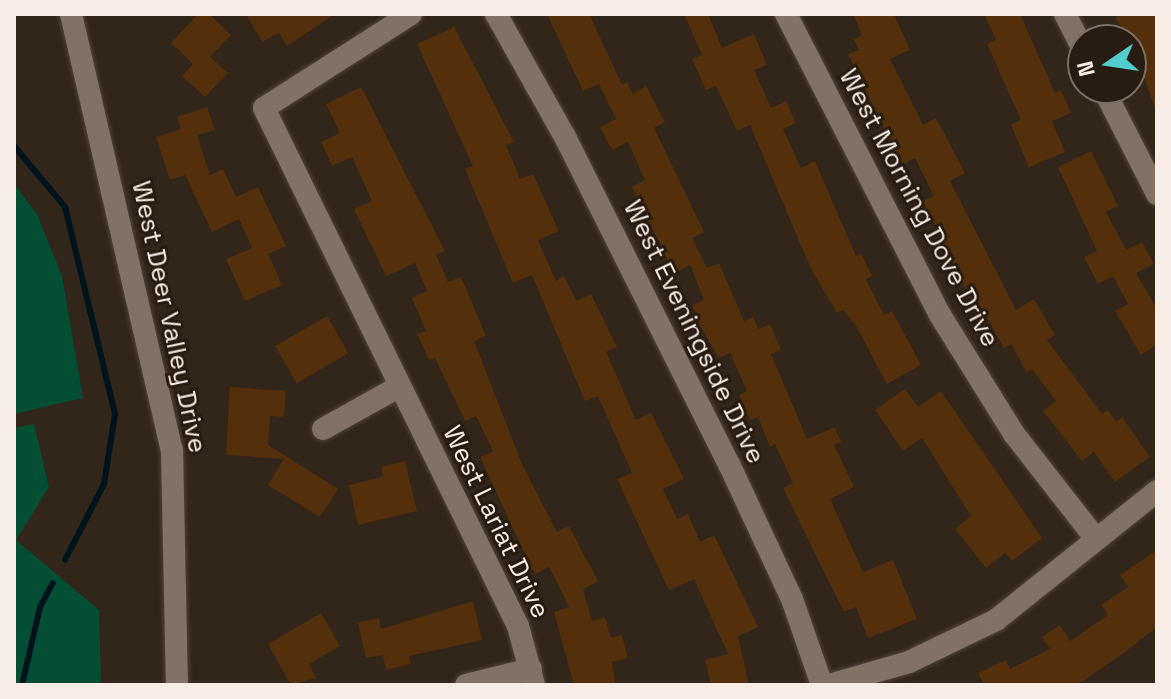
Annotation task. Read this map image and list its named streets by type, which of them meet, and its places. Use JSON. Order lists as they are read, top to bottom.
{
  "streets": {
    "street": [
      "West Morning Dove Drive",
      "West Deer Valley Drive",
      "West Eveningside Drive",
      "West Lariat Drive"
    ]
  },
  "north": "left"
}
